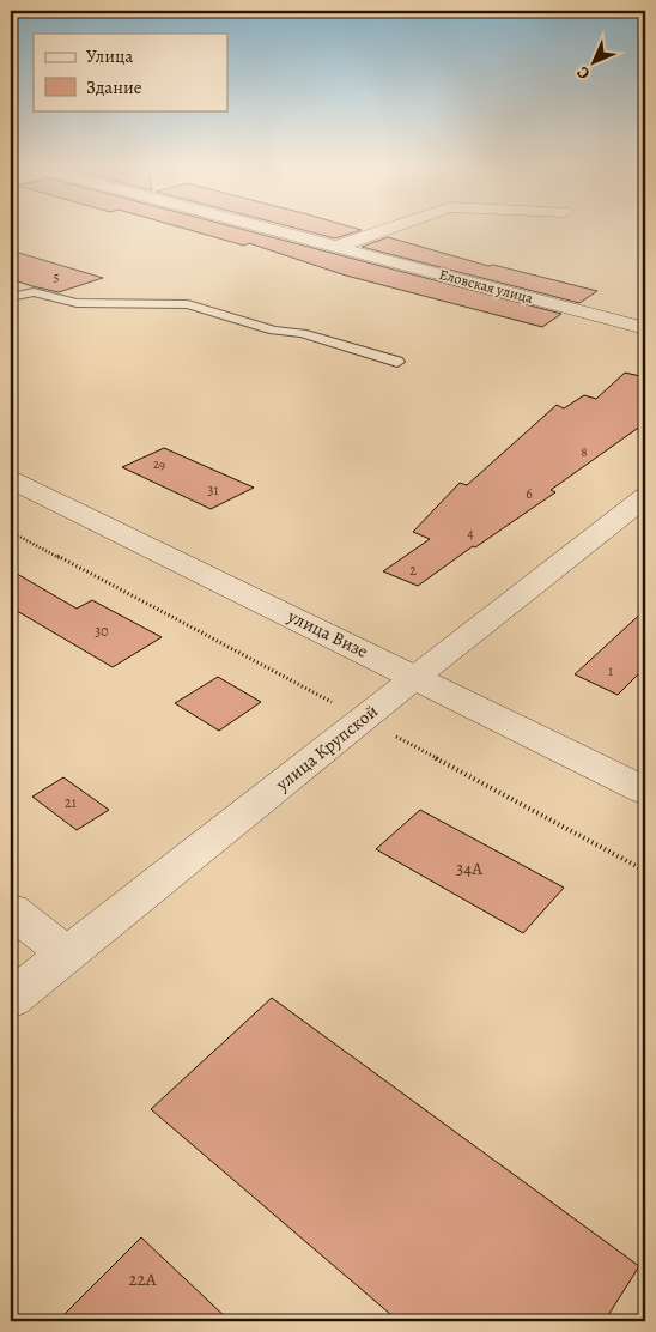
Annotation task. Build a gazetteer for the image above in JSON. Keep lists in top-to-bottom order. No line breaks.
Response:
{"streets":{"street":["Еловская улица","улица Визе","улица Крупской"]},"crossings":[["улица Визе","улица Крупской"]],"house_numbers":["5","8","29","31","6","4","2","30","1","21","34А","22А"],"legend":["Улица","Здание"],"north":"bottom left"}
